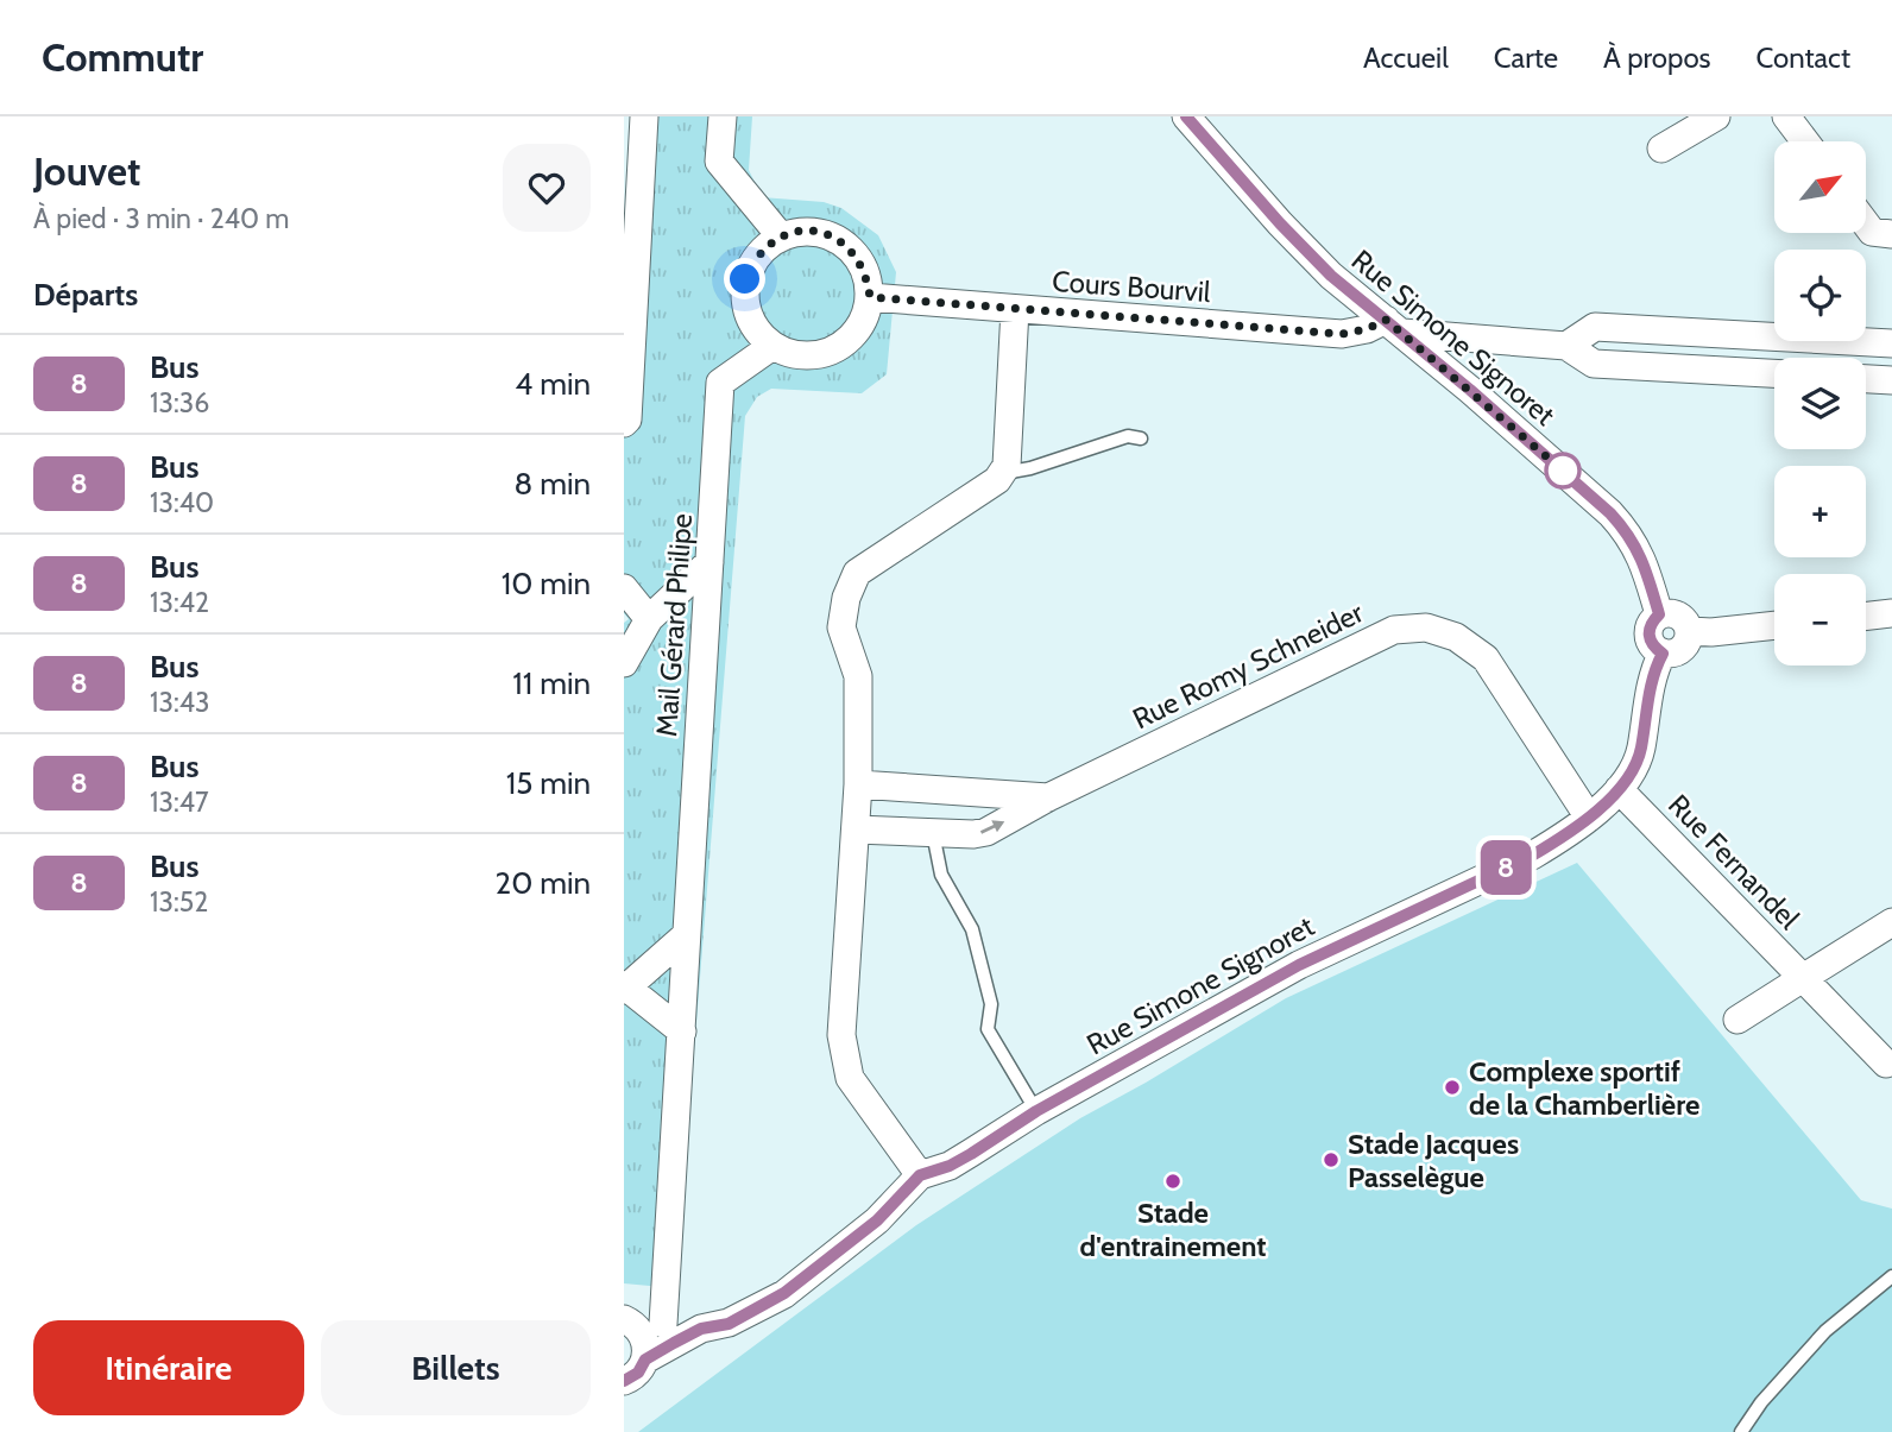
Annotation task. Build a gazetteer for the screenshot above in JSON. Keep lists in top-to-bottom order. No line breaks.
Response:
{"streets":{"street":["Cours Bourvil","Rue Simone Signoret","Mail Gérard Philipe","Rue Romy Schneider","Rue Fernandel"]},"crossings":[["Cours Bourvil","Rue Simone Signoret"],["Cours Bourvil","Mail Gérard Philipe"],["Rue Simone Signoret","Mail Gérard Philipe"],["Rue Simone Signoret","Rue Romy Schneider"],["Rue Simone Signoret","Rue Fernandel"]],"places":["Complexe sportif de la Chamberlière","Stade Jacques Passelègue","Stade d'entrainement"],"lines":["bus line 8"],"north":"top right","page":{"header":"Commutr","nav":["Accueil","Carte","À propos","Contact"],"heading":[["Jouvet","À pied · 3 min · 240 m"],"Départs"],"on_map":"8","map_buttons":["+","−"],"list":[{"mark":"8","name":"Bus","note":"13:36","value":"4 min"},{"mark":"8","name":"Bus","note":"13:40","value":"8 min"},{"mark":"8","name":"Bus","note":"13:42","value":"10 min"},{"mark":"8","name":"Bus","note":"13:43","value":"11 min"},{"mark":"8","name":"Bus","note":"13:47","value":"15 min"},{"mark":"8","name":"Bus","note":"13:52","value":"20 min"}],"buttons":["Itinéraire","Billets"]}}
